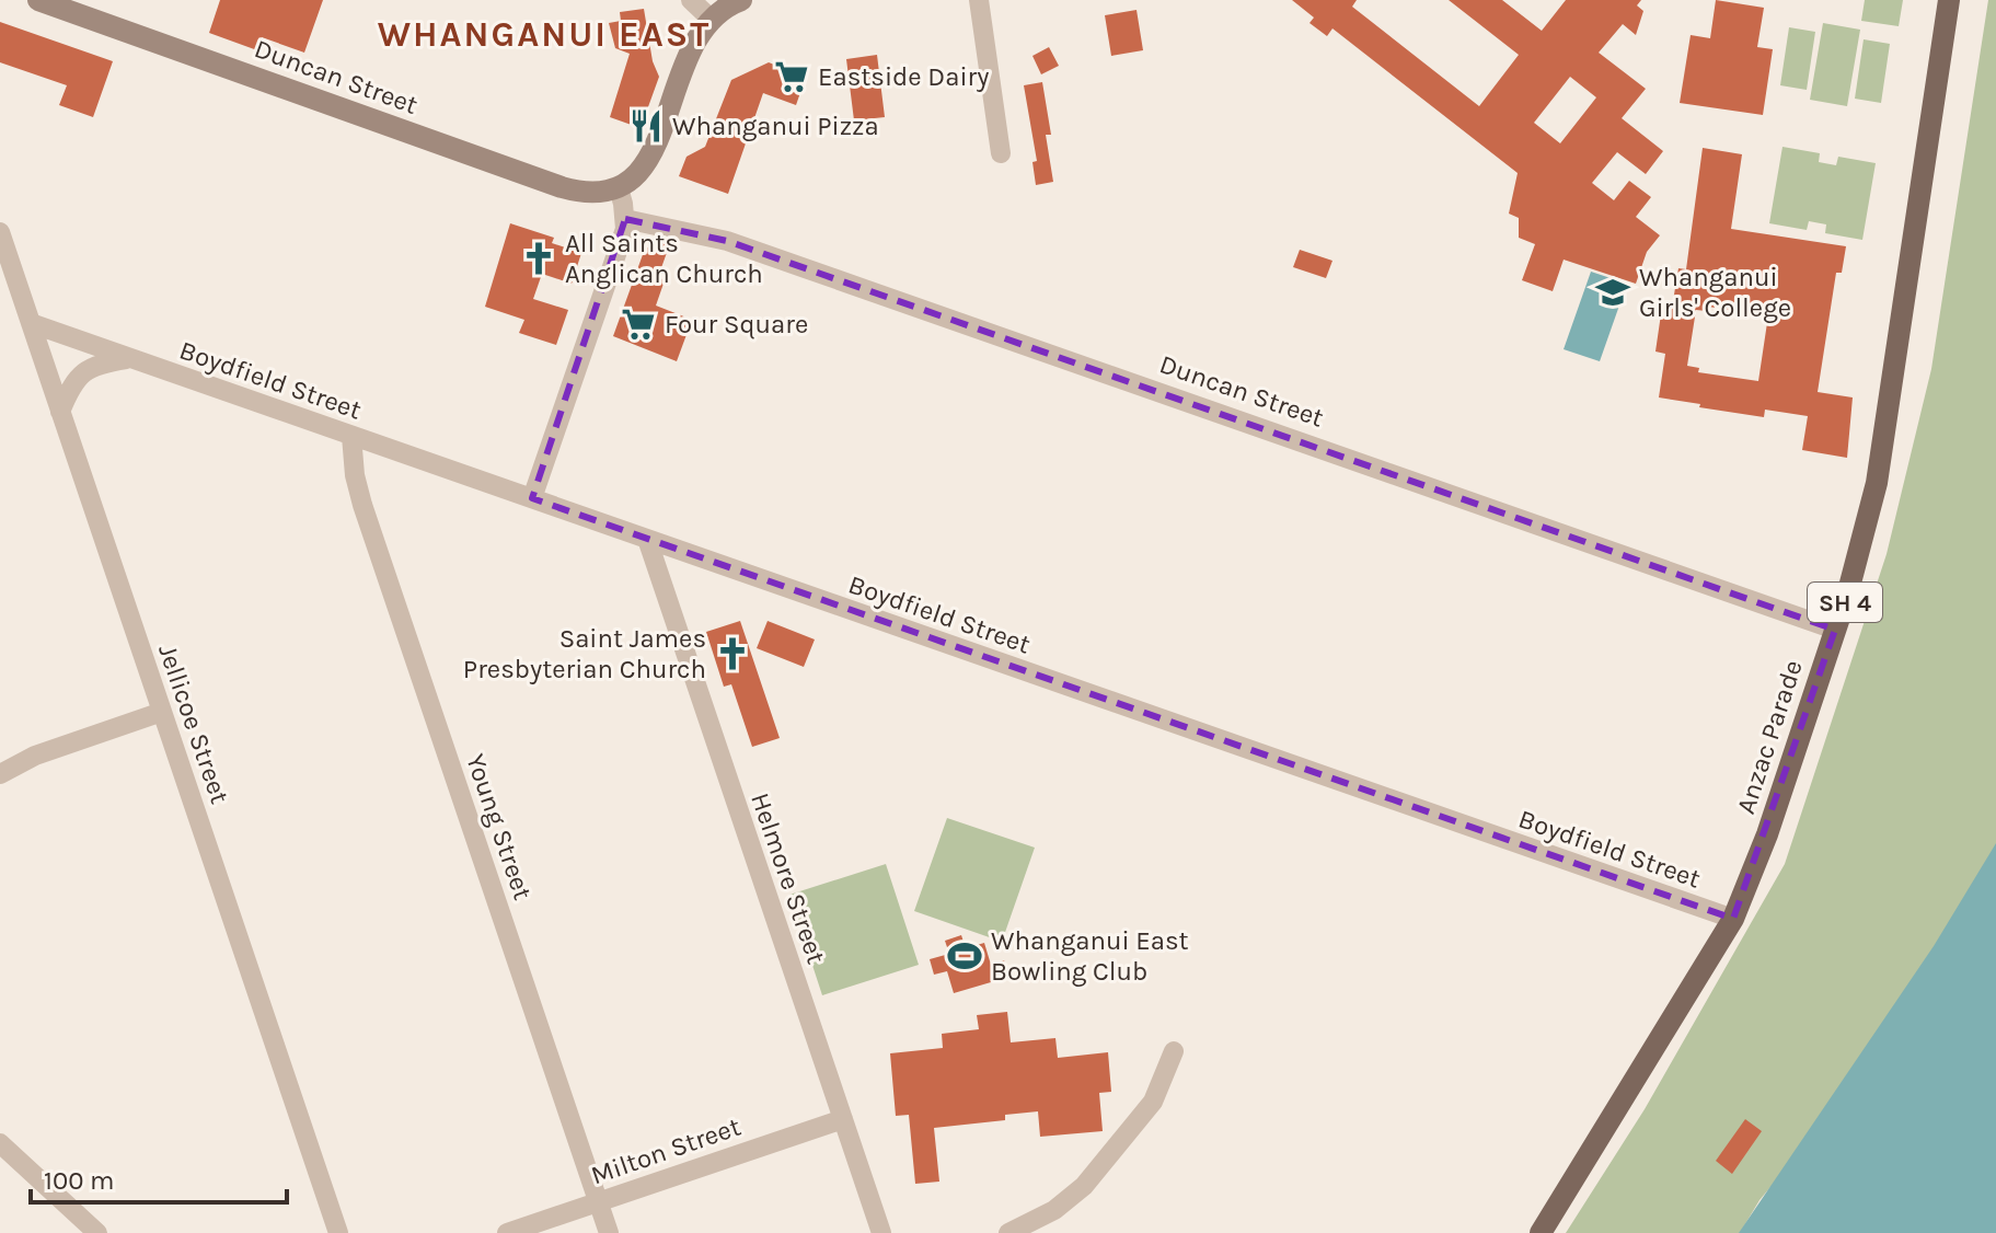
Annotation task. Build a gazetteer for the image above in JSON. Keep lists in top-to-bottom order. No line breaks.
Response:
{"streets":{"main road":["Duncan Street","SH 4","Anzac Parade"],"street":["Boydfield Street","Jellicoe Street","Young Street","Helmore Street","Milton Street"]},"crossings":[["Duncan Street","Anzac Parade"],["Boydfield Street","Jellicoe Street"],["Boydfield Street","Anzac Parade"],["Boydfield Street","Young Street"],["Boydfield Street","Helmore Street"],["Young Street","Milton Street"],["Helmore Street","Milton Street"]],"districts":["WHANGANUI EAST"],"places":{"supermarket":["Eastside Dairy","Four Square"],"restaurant":["Whanganui Pizza"],"church":["All Saints Anglican Church","Saint James Presbyterian Church"],"school or university":["Whanganui Girls' College"],"sports":["Whanganui East Bowling Club"]},"scale_bar":"100 m"}
